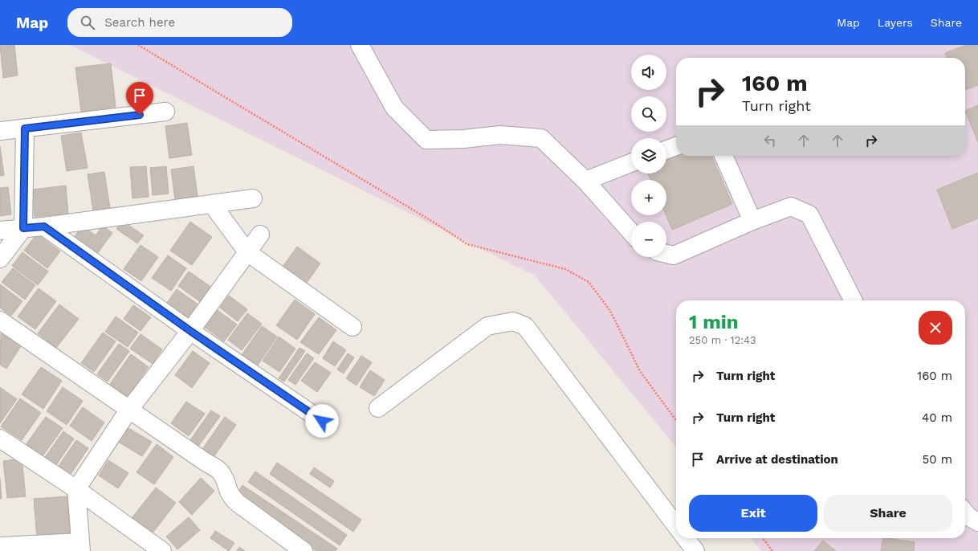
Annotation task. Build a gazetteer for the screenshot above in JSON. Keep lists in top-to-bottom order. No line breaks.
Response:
{"page":{"header":"Map","search":"Search here","nav":["Map","Layers","Share"],"map_buttons":["+","−"],"turn":["160 m","Turn right"],"heading":["1 min","250 m · 12:43"],"list":[{"name":"Turn right","value":"160 m"},{"name":"Turn right","value":"40 m"},{"name":"Arrive at destination","value":"50 m"}],"buttons":["Exit","Share"]}}
